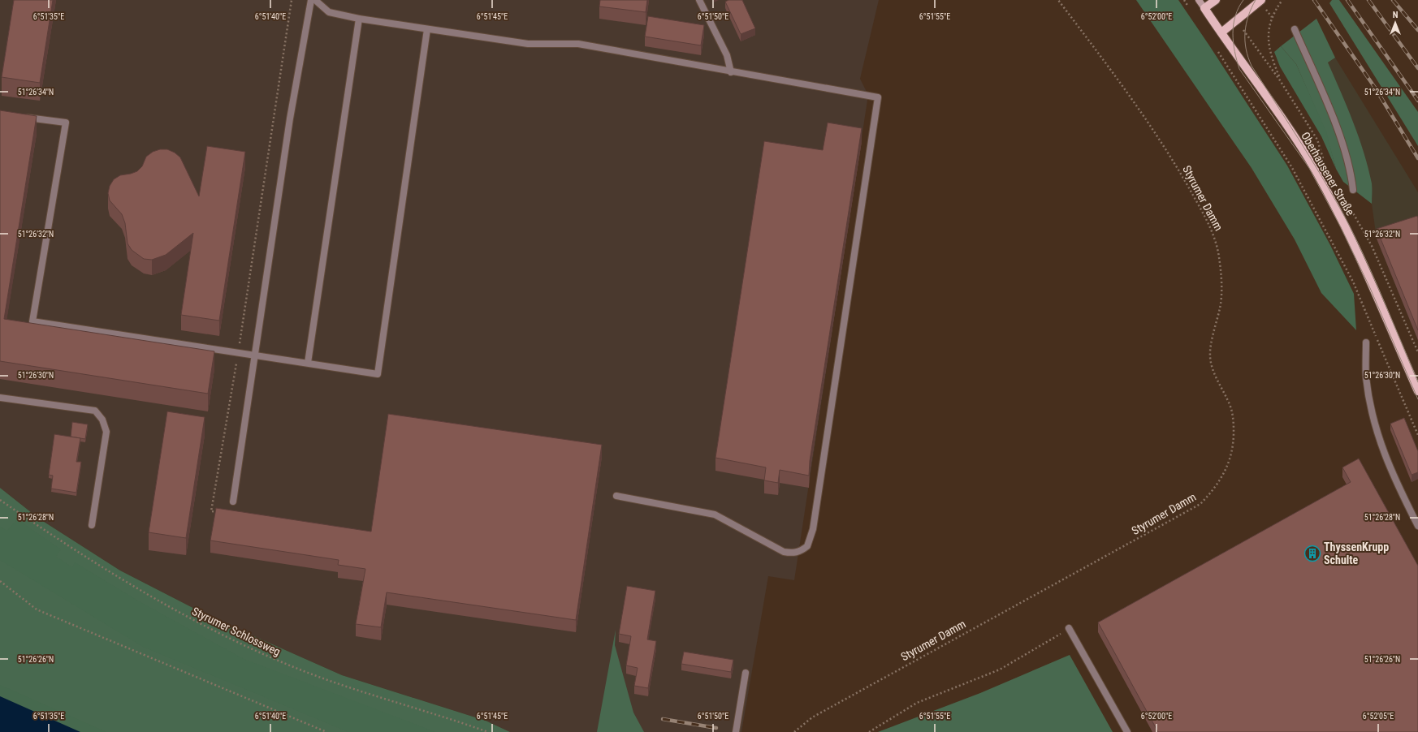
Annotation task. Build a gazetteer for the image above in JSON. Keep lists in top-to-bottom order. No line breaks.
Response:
{"streets":{"main road":["Oberhausener Straße"],"path":["Styrumer Damm","Styrumer Schlossweg"]},"places":{"building":["ThyssenKrupp Schulte"]},"north":"top","coordinates":["6°51'35\"E","6°51'40\"E","6°51'45\"E","6°51'50\"E","6°51'55\"E","6°52'00\"E","51°26'34\"N","51°26'32\"N","51°26'30\"N","51°26'28\"N","51°26'26\"N","6°52'05\"E"]}
